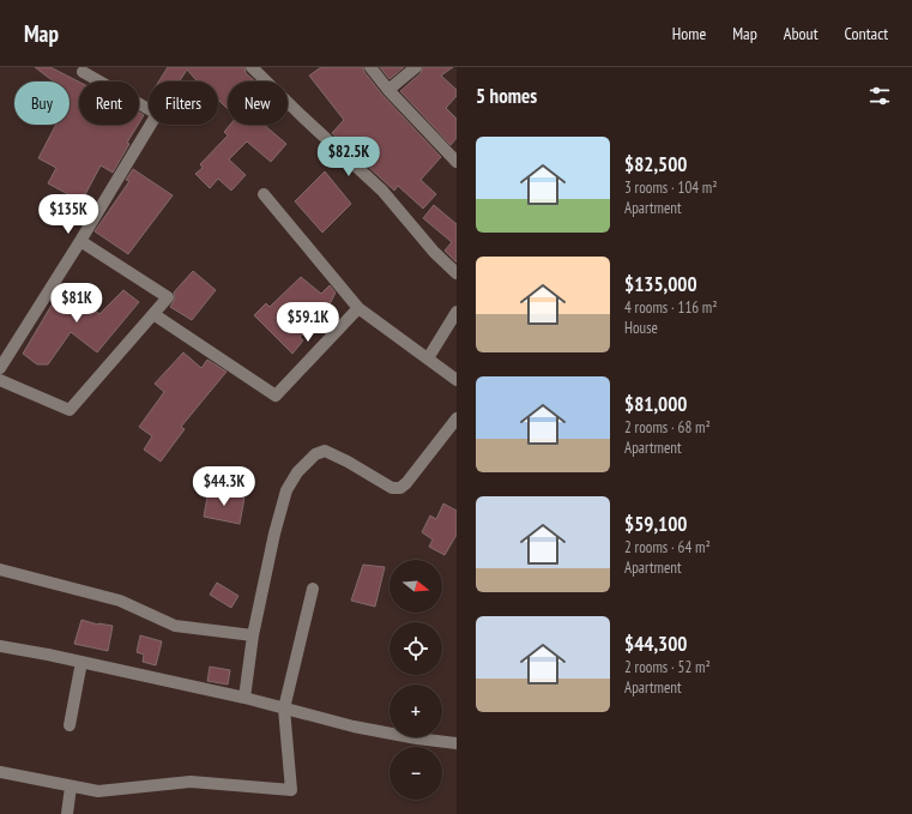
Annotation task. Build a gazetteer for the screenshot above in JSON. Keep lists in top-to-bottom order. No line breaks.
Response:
{"north":"right","page":{"header":"Map","nav":["Home","Map","About","Contact"],"heading":"5 homes","chip":["Buy","Rent","Filters","New"],"list":[{"name":"$82,500","note":"3 rooms · 104 m² · Apartment"},{"name":"$135,000","note":"4 rooms · 116 m² · House"},{"name":"$81,000","note":"2 rooms · 68 m² · Apartment"},{"name":"$59,100","note":"2 rooms · 64 m² · Apartment"},{"name":"$44,300","note":"2 rooms · 52 m² · Apartment"}],"price":["$82.5K","$135K","$81K","$59.1K","$44.3K"],"map_buttons":["+","−"]}}
